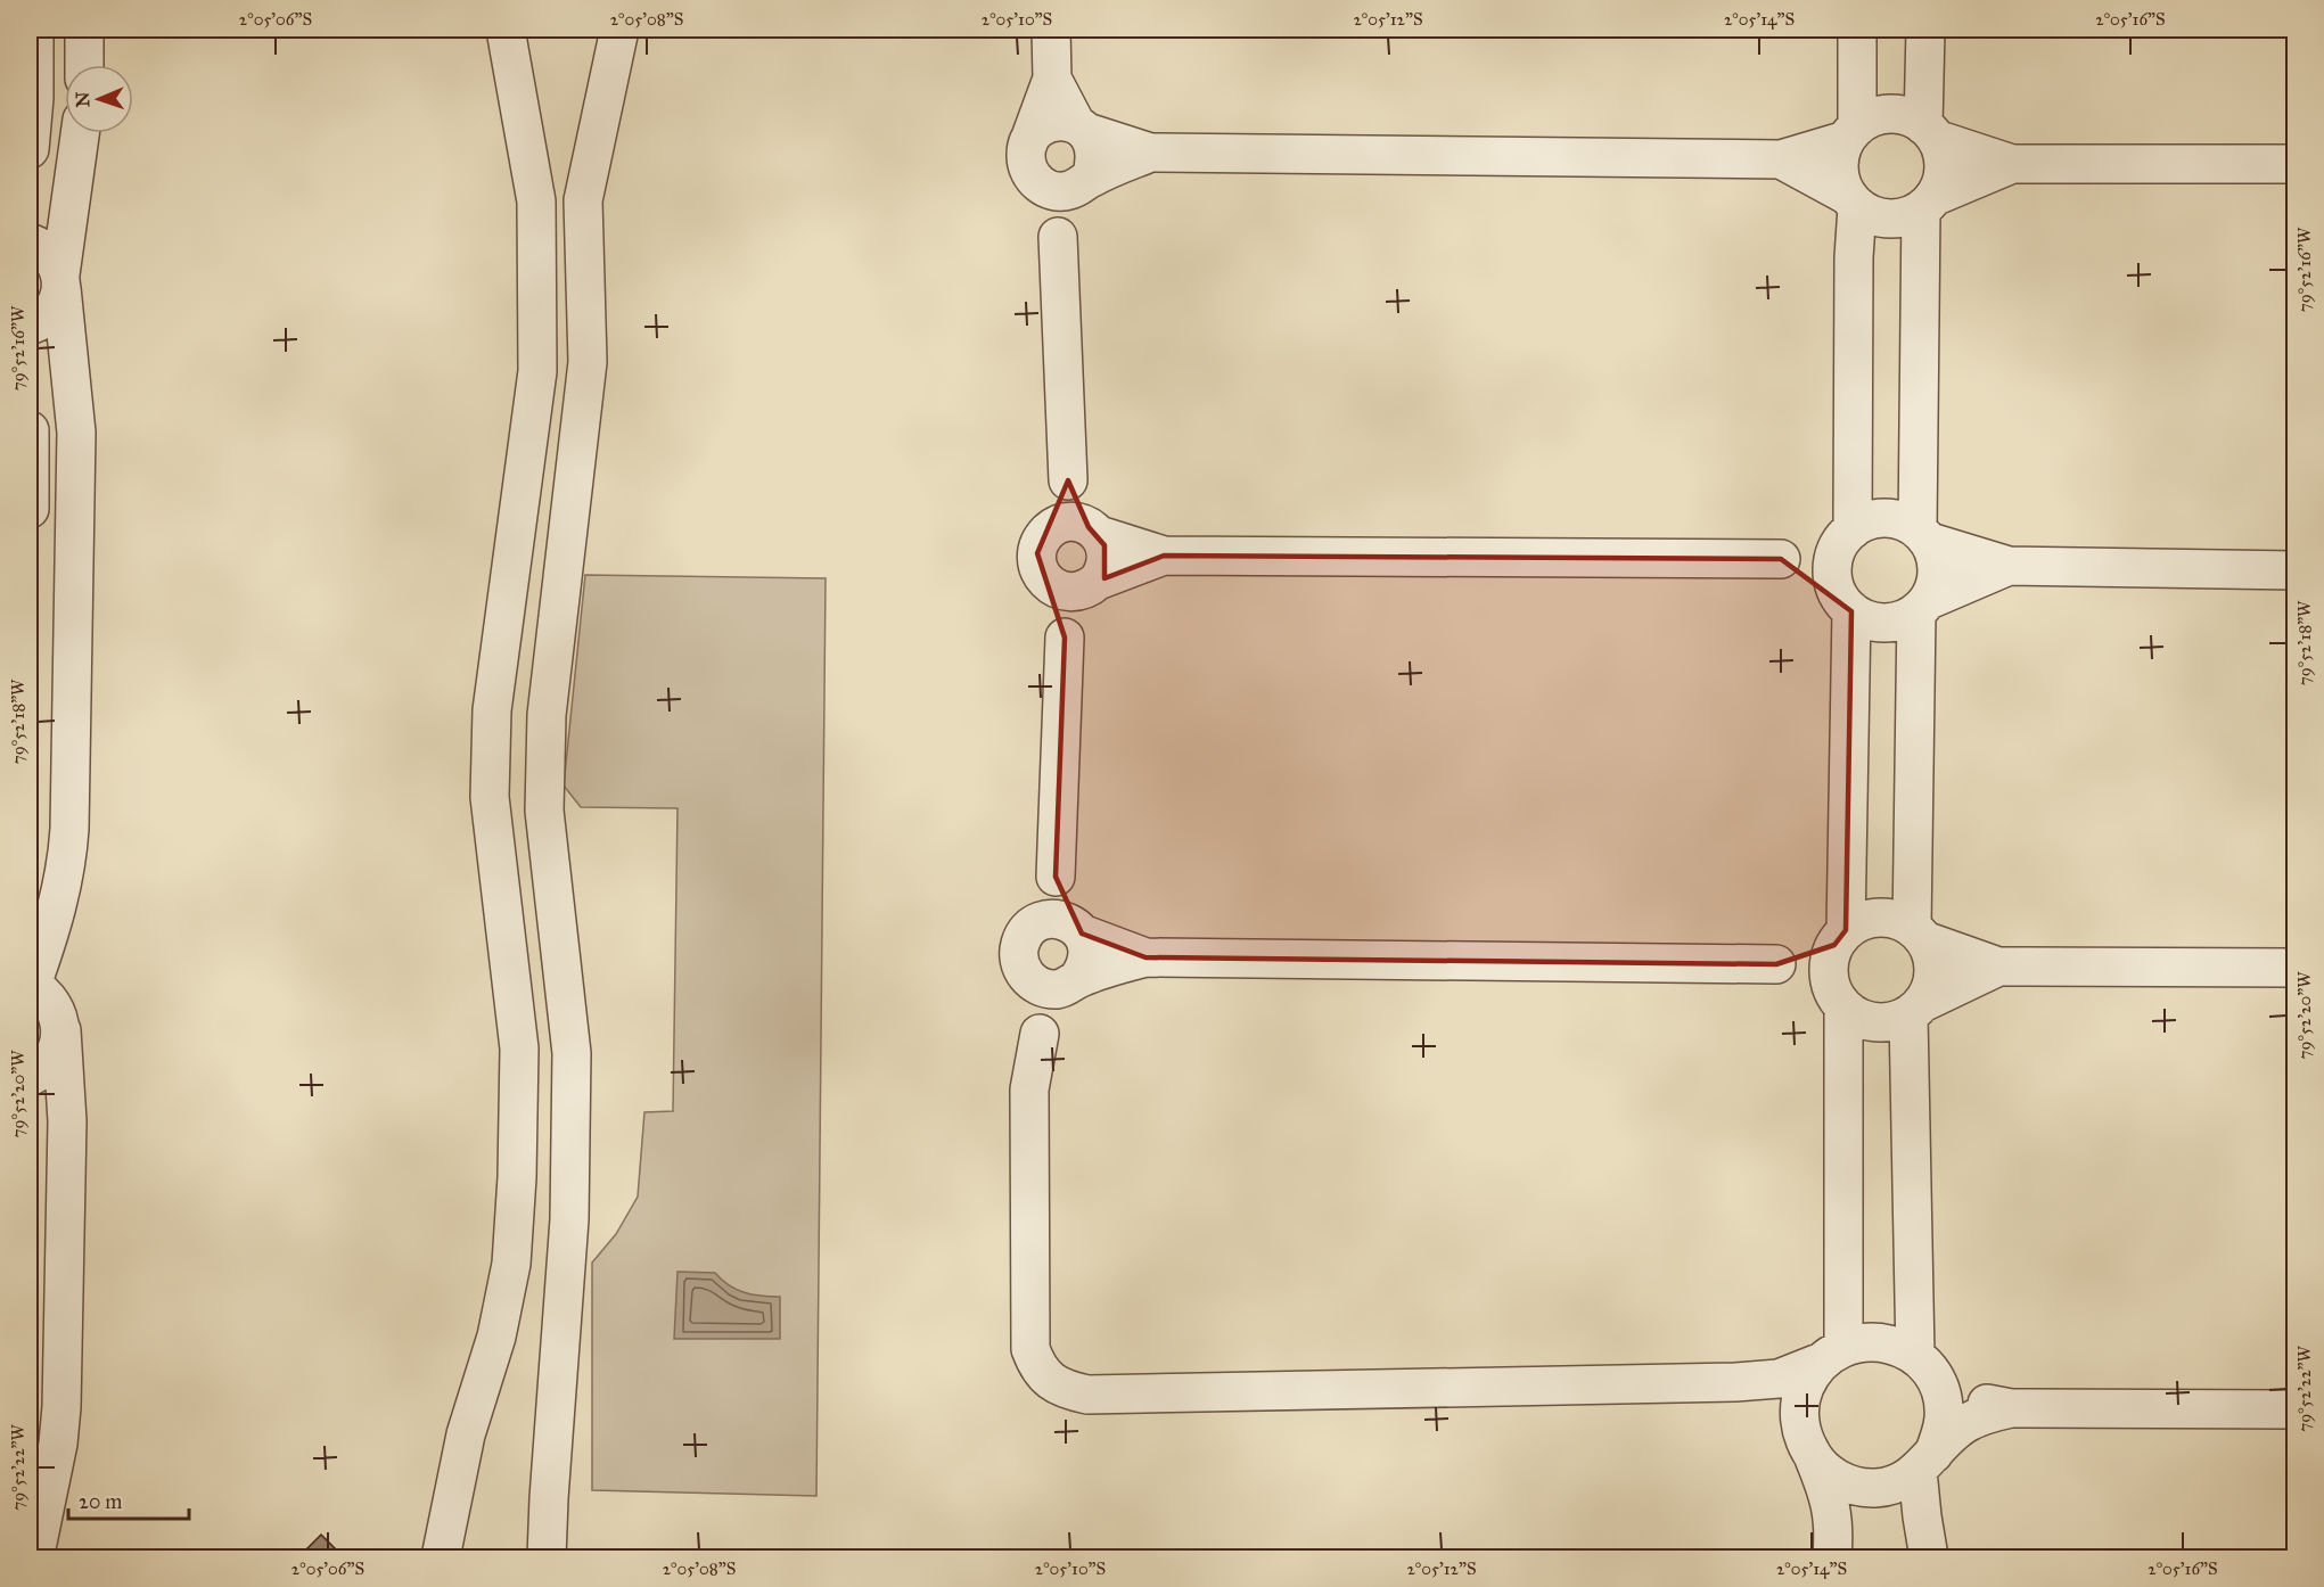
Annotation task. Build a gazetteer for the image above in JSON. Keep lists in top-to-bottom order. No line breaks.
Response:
{"scale_bar":"20 m","north":"left","coordinates":["2°05'06\"S","2°05'08\"S","2°05'10\"S","2°05'12\"S","2°05'14\"S","2°05'16\"S","79°52'16\"W","79°52'18\"W","79°52'20\"W","79°52'22\"W"]}
